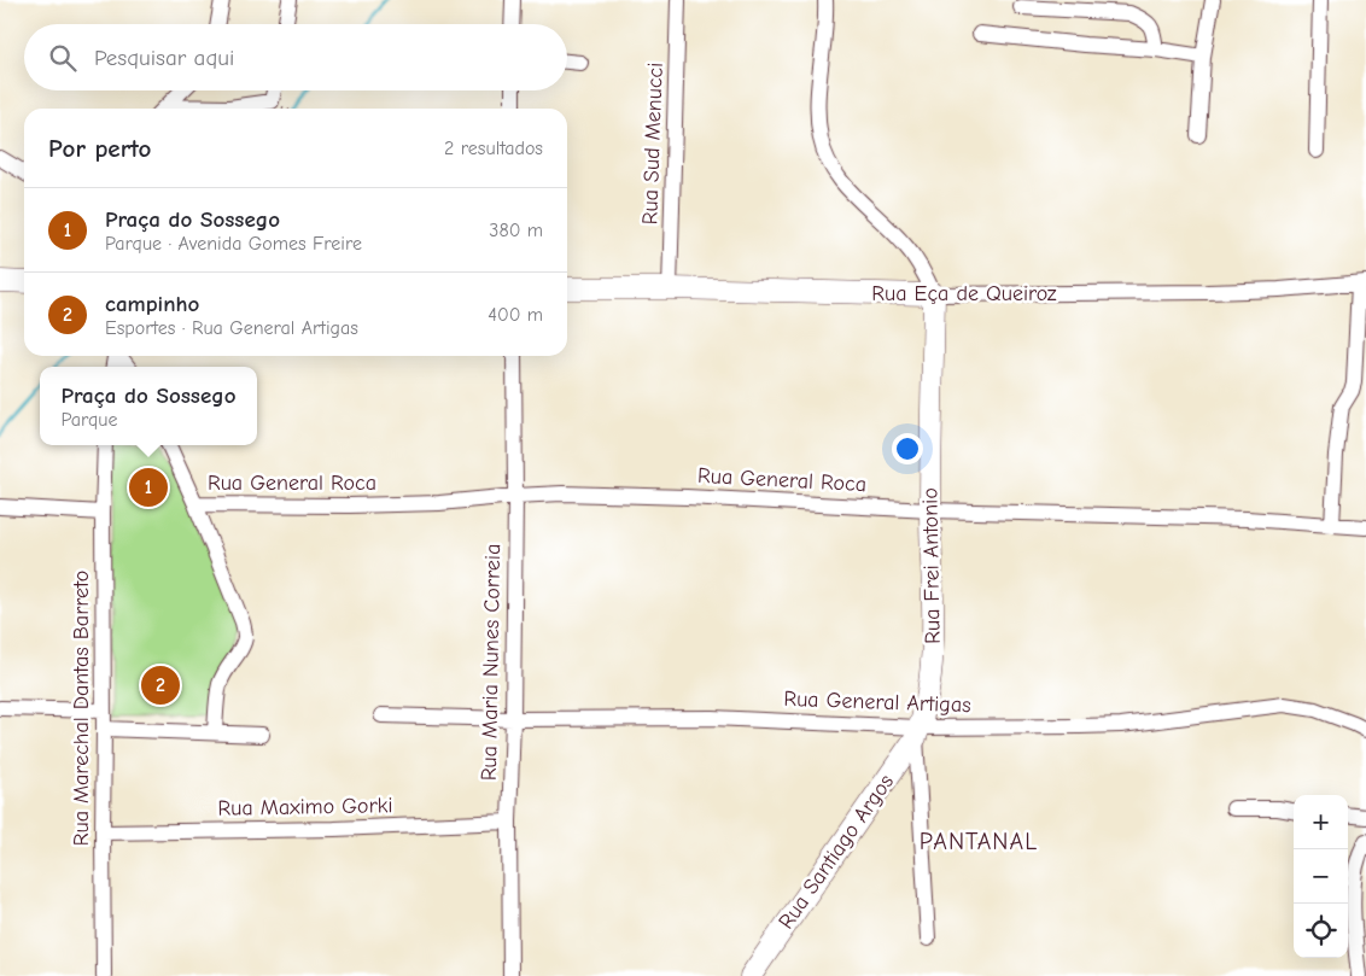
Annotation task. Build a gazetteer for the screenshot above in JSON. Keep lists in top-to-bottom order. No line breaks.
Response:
{"streets":{"street":["Rua Sud Menucci","Rua Eça de Queiroz","Rua General Roca","Rua Frei Antonio","Rua Maria Nunes Correia","Rua General Artigas","Rua Marechal Dantas Barreto","Rua Maximo Gorki","Rua Santiago Argos"]},"crossings":[["Rua Sud Menucci","Rua Eça de Queiroz"],["Rua Eça de Queiroz","Rua Frei Antonio"],["Rua General Roca","Rua Frei Antonio"],["Rua General Roca","Rua Maria Nunes Correia"],["Rua Frei Antonio","Rua General Artigas"],["Rua Frei Antonio","Rua Santiago Argos"],["Rua Maria Nunes Correia","Rua General Artigas"],["Rua Maria Nunes Correia","Rua Maximo Gorki"],["Rua General Artigas","Rua Santiago Argos"],["Rua Marechal Dantas Barreto","Rua Maximo Gorki"]],"districts":["PANTANAL"],"page":{"search":"Pesquisar aqui","heading":["Por perto","2 resultados"],"list":[{"mark":"1","name":"Praça do Sossego","note":"Parque · Avenida Gomes Freire","value":"380 m"},{"mark":"2","name":"campinho","note":"Esportes · Rua General Artigas","value":"400 m"}],"popup":["Praça do Sossego","Parque"],"pins":["1","2"],"map_buttons":["+","−"]}}
